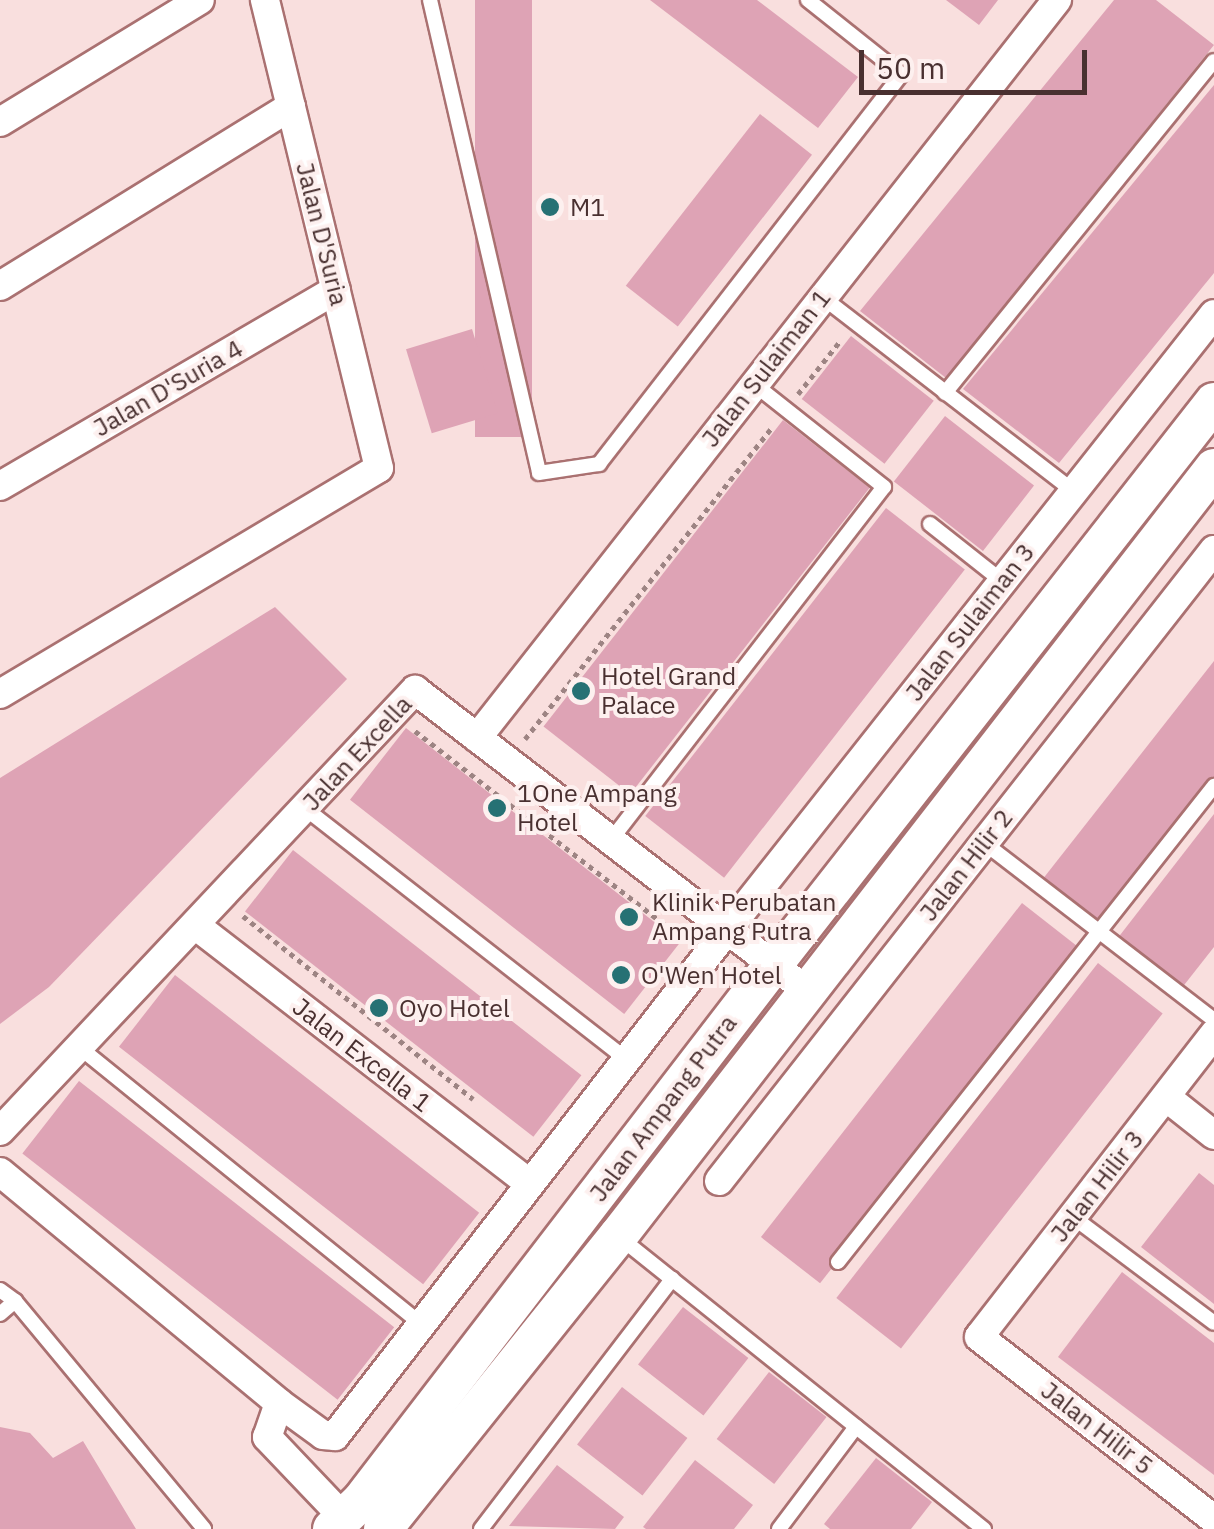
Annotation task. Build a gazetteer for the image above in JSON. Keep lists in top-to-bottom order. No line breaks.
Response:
{"streets":{"street":["Jalan D'Suria","Jalan Sulaiman 1","Jalan D'Suria 4","Jalan Sulaiman 3","Jalan Excella","Jalan Hilir 2","Jalan Excella 1","Jalan Ampang Putra","Jalan Hilir 3","Jalan Hilir 5"]},"crossings":[["Jalan D'Suria","Jalan D'Suria 4"],["Jalan Sulaiman 1","Jalan Excella"],["Jalan Sulaiman 3","Jalan Excella"],["Jalan Sulaiman 3","Jalan Excella 1"],["Jalan Excella","Jalan Excella 1"],["Jalan Excella","Jalan Ampang Putra"],["Jalan Hilir 3","Jalan Hilir 5"]],"places":["M1","Hotel Grand Palace","1One Ampang Hotel","Klinik Perubatan Ampang Putra","O'Wen Hotel","Oyo Hotel"],"scale_bar":"50 m"}
